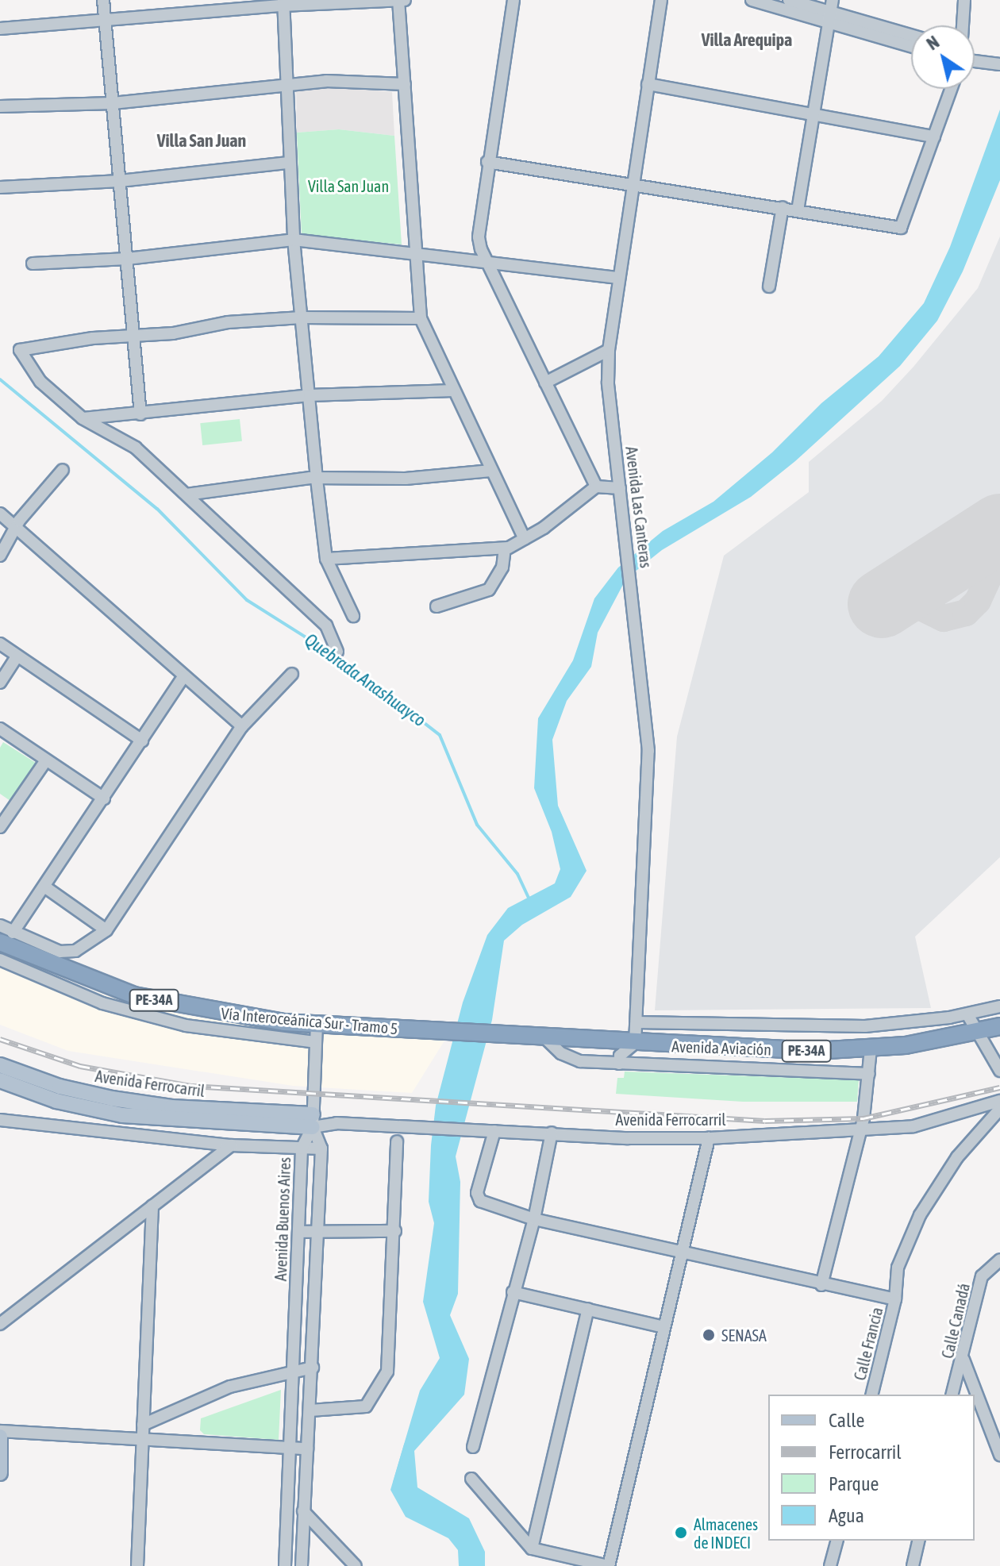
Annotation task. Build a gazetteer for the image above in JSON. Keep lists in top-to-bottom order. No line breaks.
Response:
{"streets":{"highway":["PE-34A","Vía Interoceánica Sur - Tramo 5","Avenida Aviación"],"main road":["Avenida Ferrocarril"],"street":["Avenida Las Canteras","Avenida Buenos Aires","Calle Canadá","Calle Francia"]},"crossings":[["Avenida Las Canteras","Avenida Aviación"],["Vía Interoceánica Sur - Tramo 5","Avenida Aviación"],["Avenida Ferrocarril","Avenida Buenos Aires"]],"districts":["Villa Arequipa","Villa San Juan"],"water":["Quebrada Anashuayco"],"parks":["Villa San Juan"],"places":["SENASA","Almacenes de INDECI"],"legend":["Calle","Ferrocarril","Parque","Agua"],"north":"top left"}
